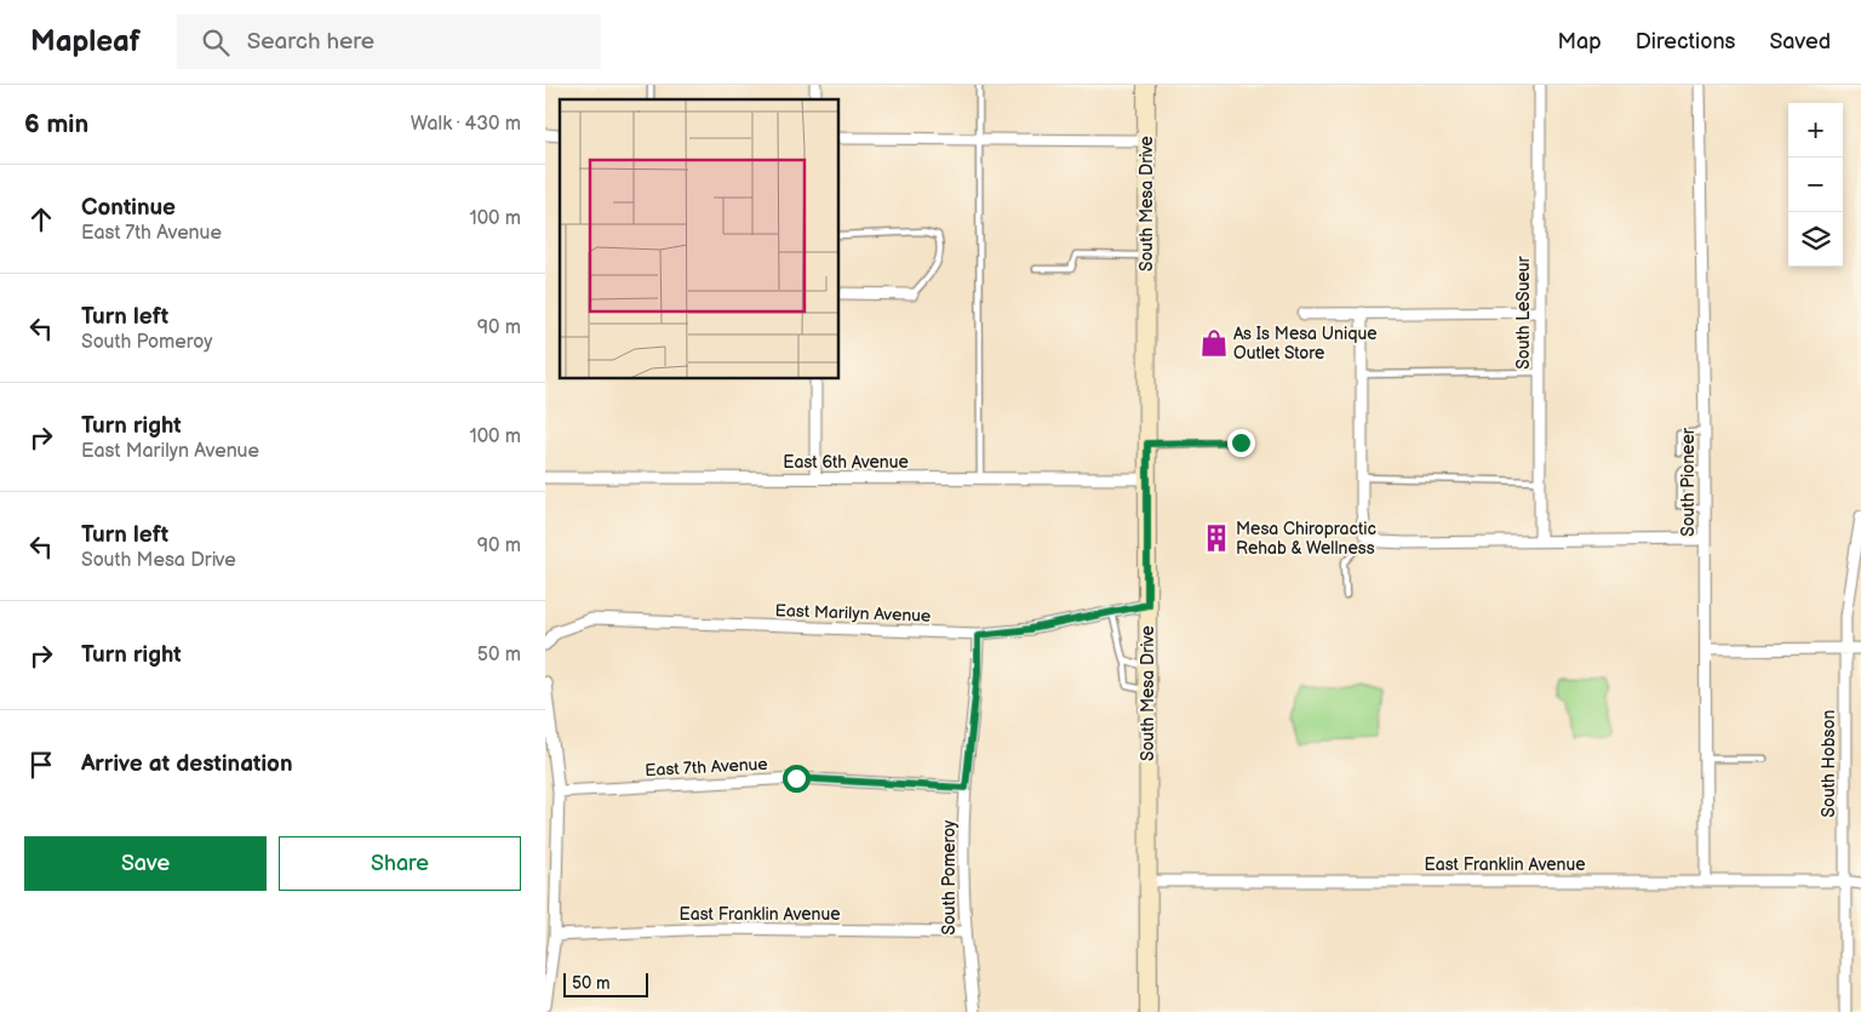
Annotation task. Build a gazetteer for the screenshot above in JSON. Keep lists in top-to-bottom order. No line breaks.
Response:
{"streets":{"main road":["South Mesa Drive"],"street":["South LeSueur","East 6th Avenue","South Pioneer","East Marilyn Avenue","South Hobson","East 7th Avenue","East Franklin Avenue","South Pomeroy"]},"crossings":[["South Mesa Drive","East 6th Avenue"],["South Mesa Drive","East Marilyn Avenue"],["South Mesa Drive","East Franklin Avenue"],["South Pioneer","East Franklin Avenue"],["East Marilyn Avenue","South Pomeroy"],["South Hobson","East Franklin Avenue"],["East 7th Avenue","South Pomeroy"],["East Franklin Avenue","South Pomeroy"]],"places":{"shop":["As Is Mesa Unique Outlet Store"],"building":["Mesa Chiropractic Rehab & Wellness"]},"scale_bar":"50 m","page":{"header":"Mapleaf","search":"Search here","nav":["Map","Directions","Saved"],"heading":["6 min","Walk · 430 m"],"map_buttons":["+","−"],"list":[["Continue","East 7th Avenue","100 m"],["Turn left","South Pomeroy","90 m"],["Turn right","East Marilyn Avenue","100 m"],["Turn left","South Mesa Drive","90 m"],["Turn right","50 m"],"Arrive at destination"],"buttons":["Save","Share"],"scale":"50 m"}}
